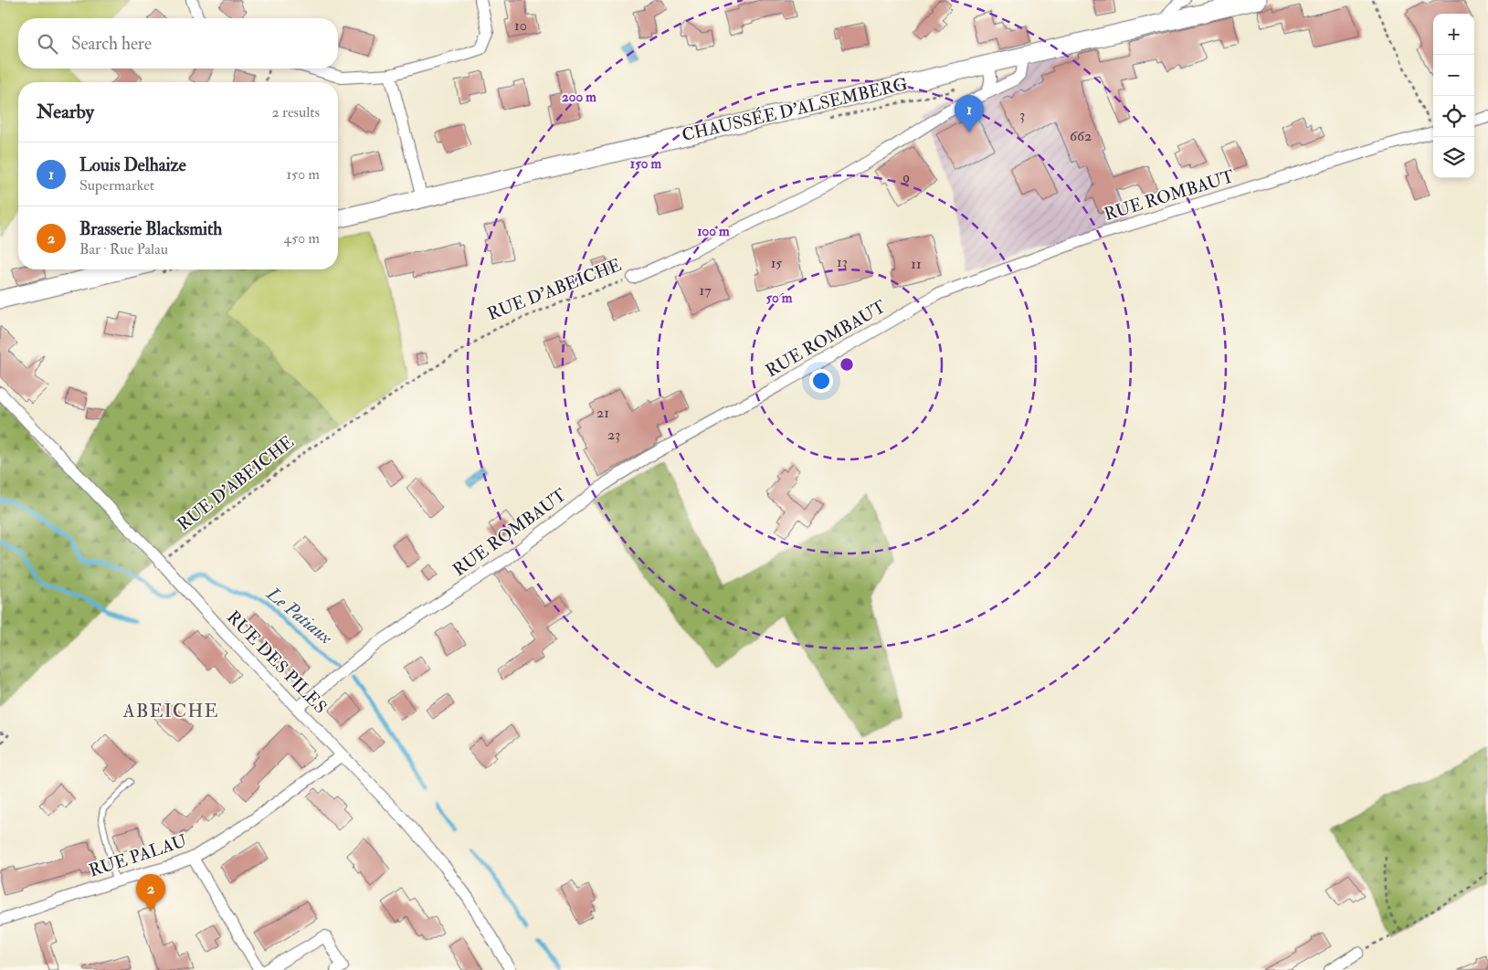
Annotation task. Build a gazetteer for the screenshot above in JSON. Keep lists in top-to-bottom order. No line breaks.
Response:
{"streets":{"main road":["CHAUSSÉE D'ALSEMBERG"],"street":["RUE ROMBAUT","RUE D'ABEICHE","RUE DES PILES","RUE PALAU"]},"crossings":[["CHAUSSÉE D'ALSEMBERG","RUE D'ABEICHE"],["RUE ROMBAUT","RUE DES PILES"],["RUE D'ABEICHE","RUE DES PILES"],["RUE DES PILES","RUE PALAU"]],"districts":["ABEICHE"],"water":["Le Patiaux"],"house_numbers":["10","3","662","9","13","15","11","17","21","23"],"page":{"map_buttons":["+","−"],"search":"Search here","heading":["Nearby","2 results"],"pins":["1","2"],"list":[{"mark":"1","name":"Louis Delhaize","note":"Supermarket","value":"150 m"},{"mark":"2","name":"Brasserie Blacksmith","note":"Bar · Rue Palau","value":"450 m"}]},"rings":["200 m","150 m","100 m","50 m"]}
